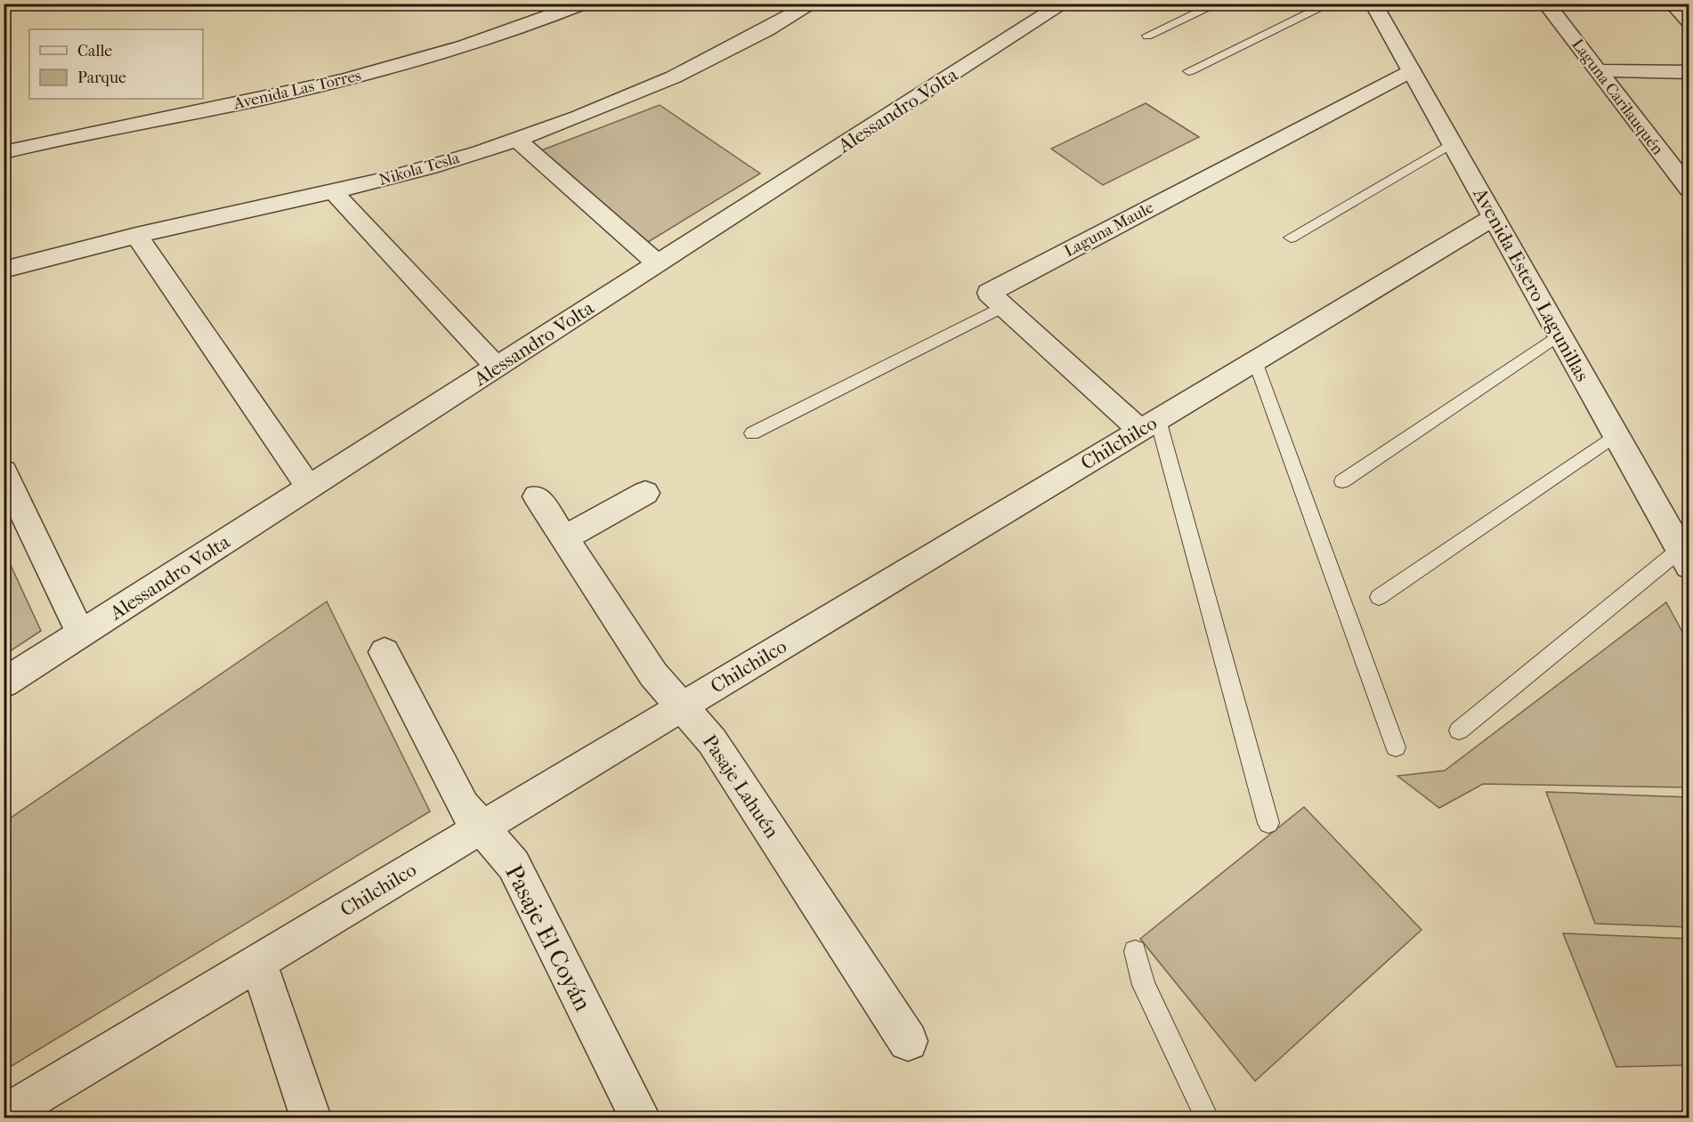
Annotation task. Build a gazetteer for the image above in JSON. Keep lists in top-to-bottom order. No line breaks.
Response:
{"streets":{"street":["Avenida Las Torres","Laguna Carilauquén","Alessandro Volta","Nikola Tesla","Laguna Maule","Avenida Estero Lagunillas","Chilchilco","Pasaje Lahuén","Pasaje El Coyán"]},"crossings":[["Laguna Maule","Avenida Estero Lagunillas"],["Laguna Maule","Chilchilco"],["Avenida Estero Lagunillas","Chilchilco"],["Chilchilco","Pasaje Lahuén"],["Chilchilco","Pasaje El Coyán"]],"legend":["Calle","Parque"]}
